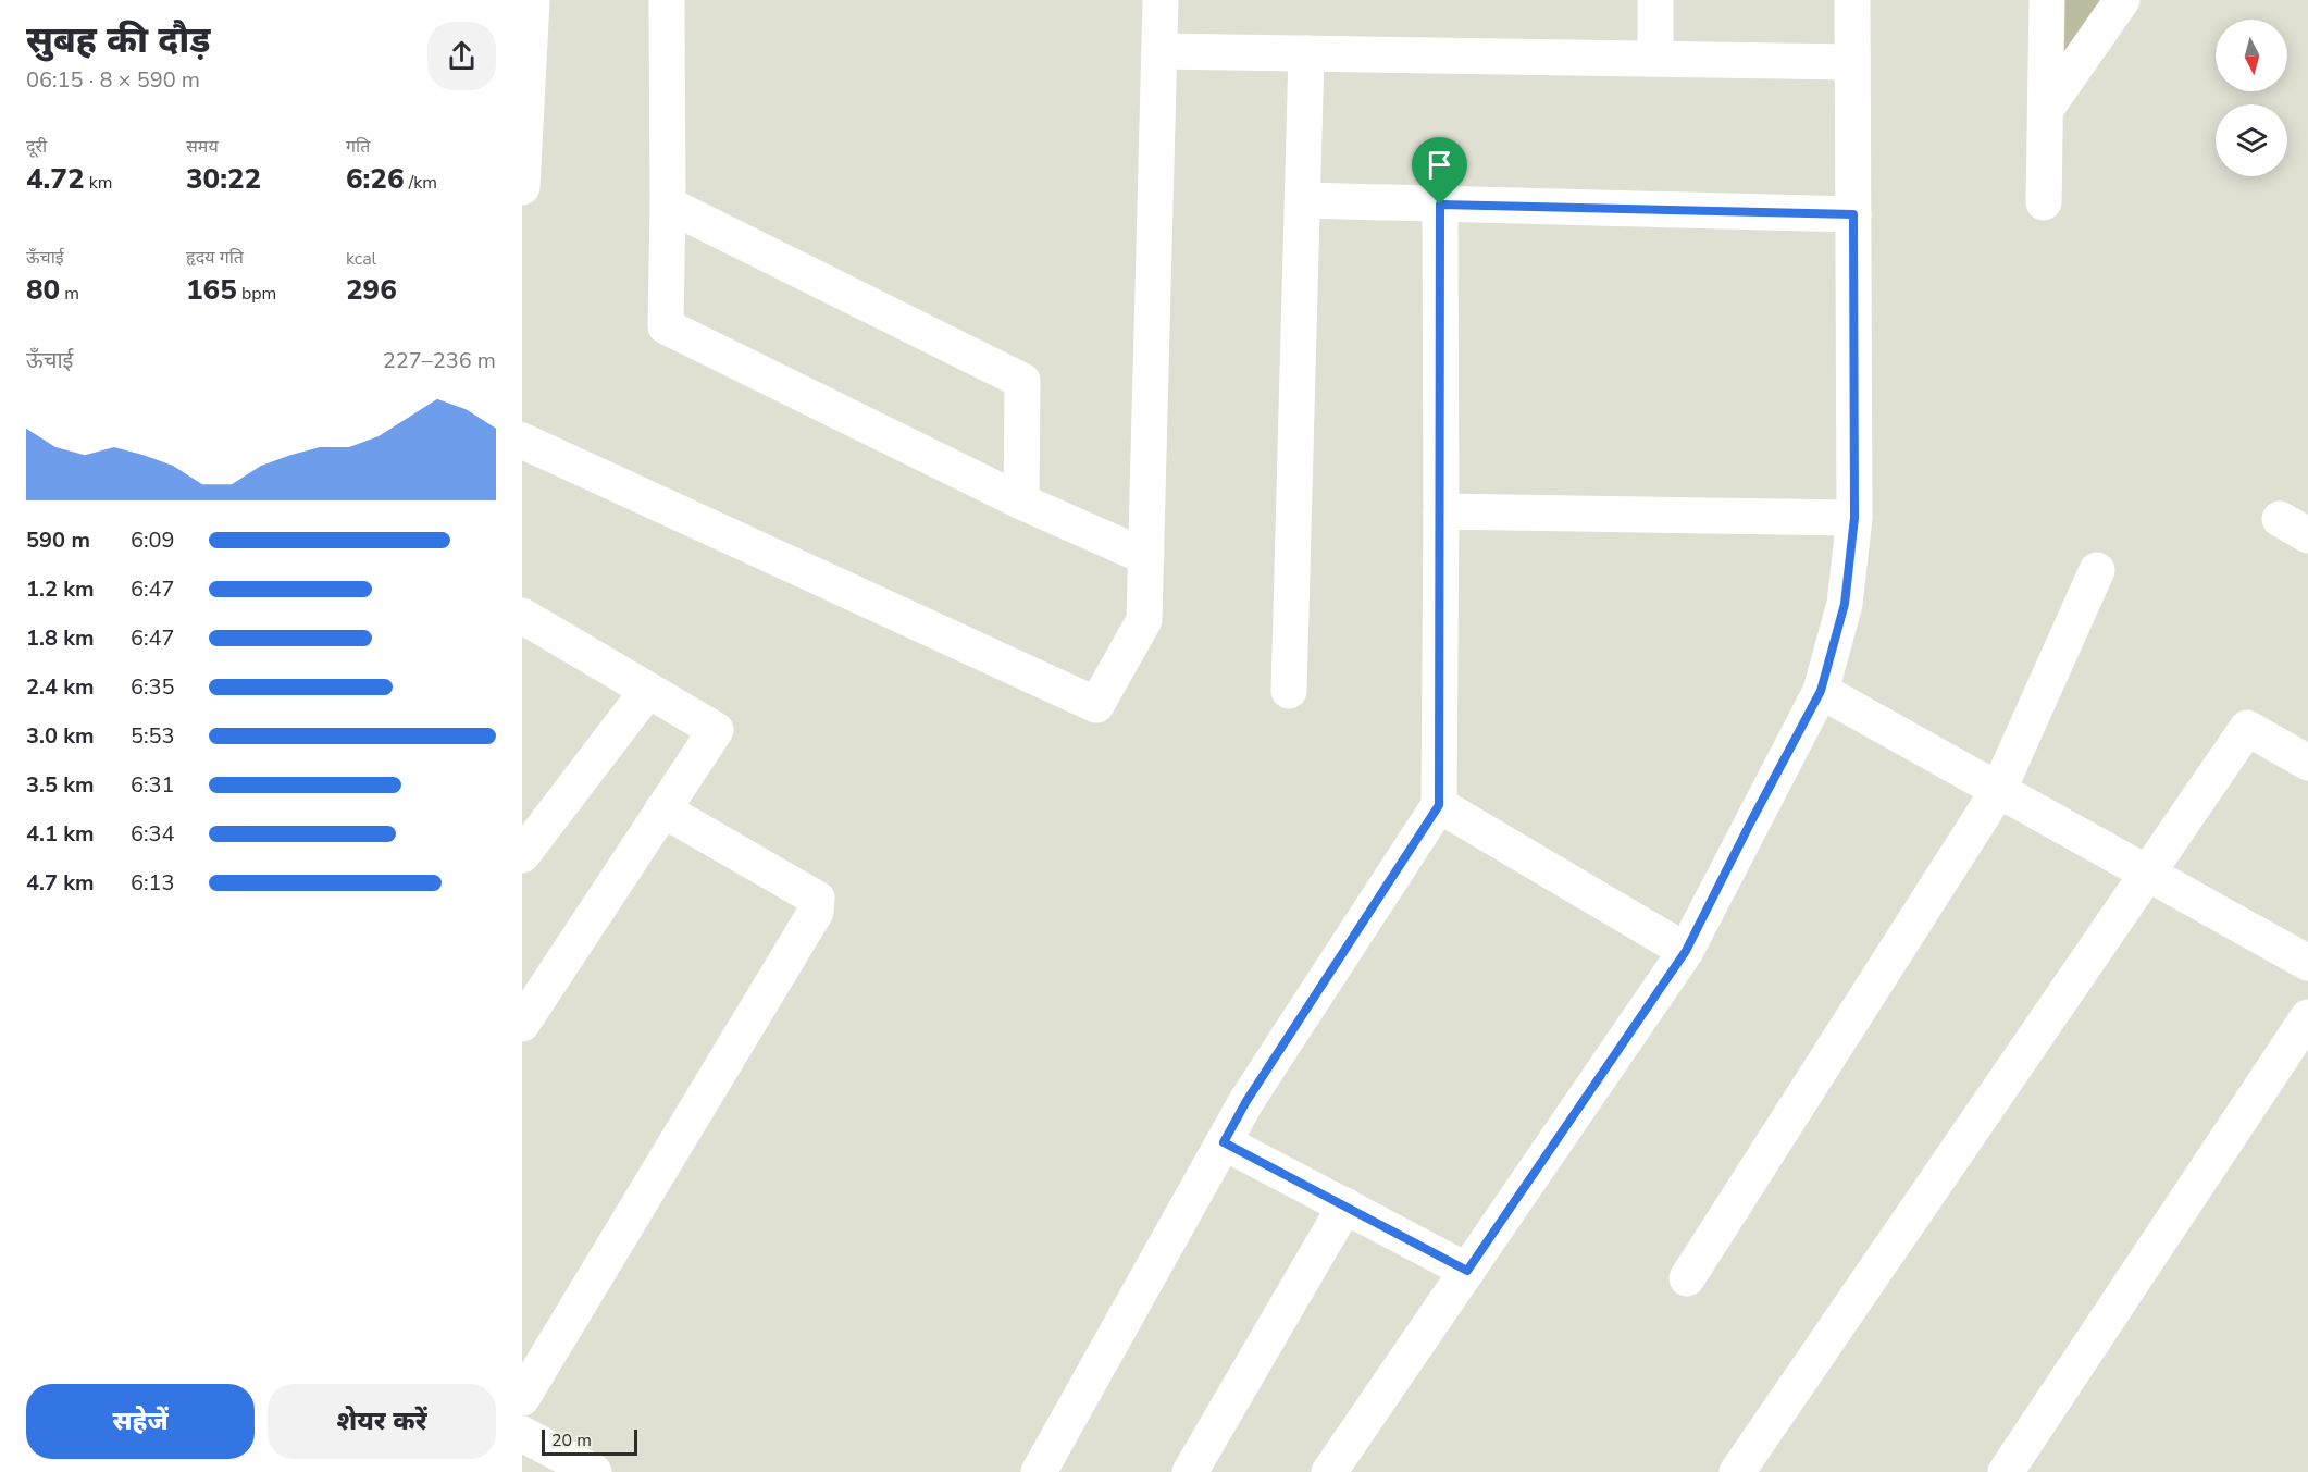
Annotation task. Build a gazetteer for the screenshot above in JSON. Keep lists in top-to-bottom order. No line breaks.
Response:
{"scale_bar":"20 m","north":"bottom","page":{"heading":["सुबह की दौड़","06:15 · 8 × 590 m"],"stats":[["दूरी","4.72 km"],["समय","30:22"],["गति","6:26 /km"],["ऊँचाई","80 m"],["हृदय गति","165 bpm"],["kcal","296"]],"chart":["ऊँचाई","227–236 m"],"list":[{"name":"590 m","note":"6:09"},{"name":"1.2 km","note":"6:47"},{"name":"1.8 km","note":"6:47"},{"name":"2.4 km","note":"6:35"},{"name":"3.0 km","note":"5:53"},{"name":"3.5 km","note":"6:31"},{"name":"4.1 km","note":"6:34"},{"name":"4.7 km","note":"6:13"}],"buttons":["सहेजें","शेयर करें"],"scale":"20 m"}}
